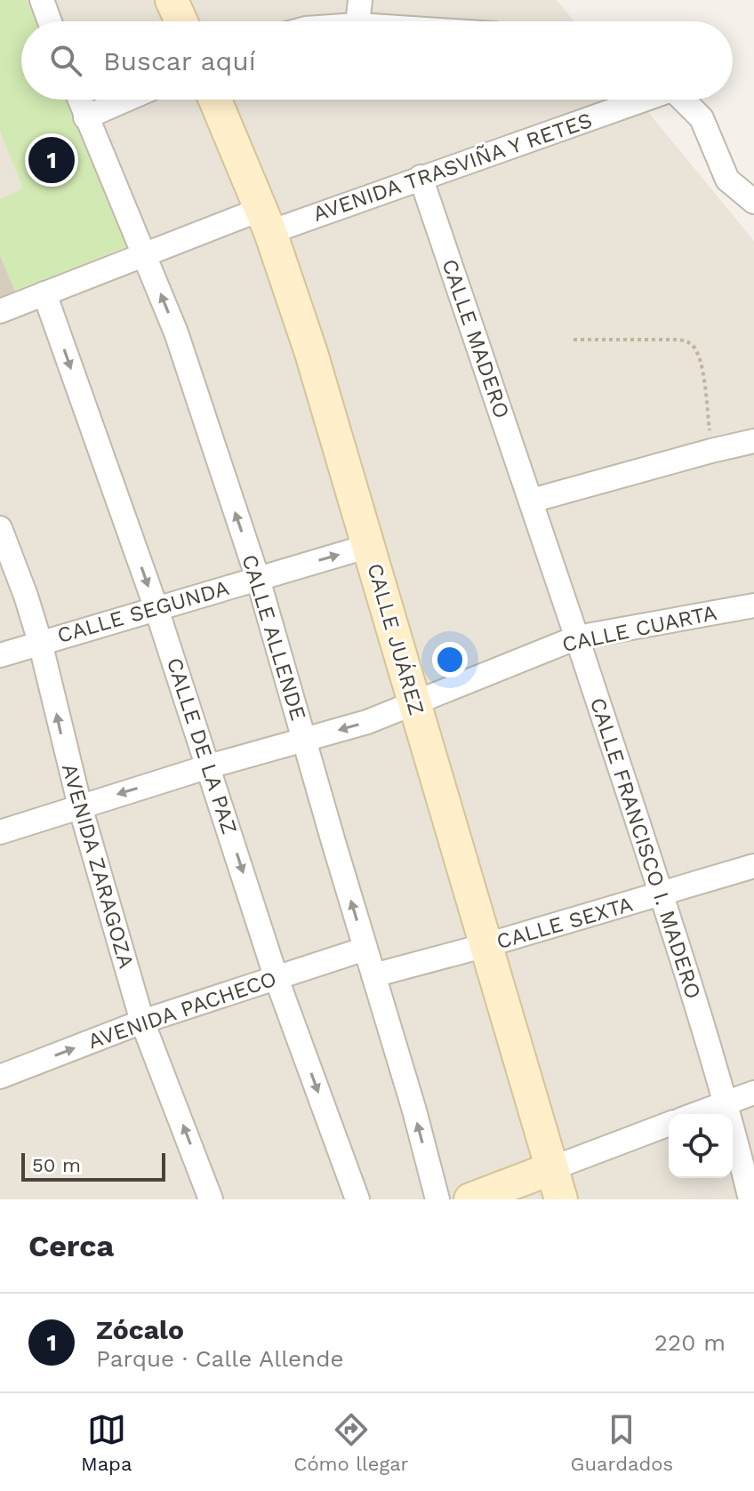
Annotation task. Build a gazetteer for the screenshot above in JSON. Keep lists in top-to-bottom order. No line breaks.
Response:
{"streets":{"street":["AVENIDA TRASVIÑA Y RETES","CALLE MADERO","CALLE SEGUNDA","CALLE CUARTA","CALLE ALLENDE","CALLE JUÁREZ","CALLE DE LA PAZ","CALLE FRANCISCO I. MADERO","AVENIDA ZARAGOZA","CALLE SEXTA","AVENIDA PACHECO"]},"crossings":[["AVENIDA TRASVIÑA Y RETES","CALLE MADERO"],["AVENIDA TRASVIÑA Y RETES","CALLE ALLENDE"],["AVENIDA TRASVIÑA Y RETES","CALLE JUÁREZ"],["AVENIDA TRASVIÑA Y RETES","CALLE DE LA PAZ"],["CALLE MADERO","CALLE FRANCISCO I. MADERO"],["CALLE SEGUNDA","CALLE ALLENDE"],["CALLE SEGUNDA","CALLE JUÁREZ"],["CALLE SEGUNDA","CALLE DE LA PAZ"],["CALLE SEGUNDA","AVENIDA ZARAGOZA"],["CALLE CUARTA","CALLE ALLENDE"],["CALLE CUARTA","CALLE JUÁREZ"],["CALLE CUARTA","CALLE DE LA PAZ"],["CALLE CUARTA","CALLE FRANCISCO I. MADERO"],["CALLE CUARTA","AVENIDA ZARAGOZA"],["CALLE ALLENDE","CALLE SEXTA"],["CALLE ALLENDE","AVENIDA PACHECO"],["CALLE JUÁREZ","CALLE SEXTA"],["CALLE DE LA PAZ","AVENIDA PACHECO"],["CALLE FRANCISCO I. MADERO","CALLE SEXTA"],["AVENIDA ZARAGOZA","AVENIDA PACHECO"]],"one_way":["CALLE ALLENDE","CALLE DE LA PAZ","AVENIDA ZARAGOZA","AVENIDA PACHECO"],"scale_bar":"50 m","page":{"search":"Buscar aquí","pins":"1","scale":"50 m","heading":"Cerca","list":[{"mark":"1","name":"Zócalo","note":"Parque · Calle Allende","value":"220 m"}],"nav":["Mapa","Cómo llegar","Guardados"]}}
